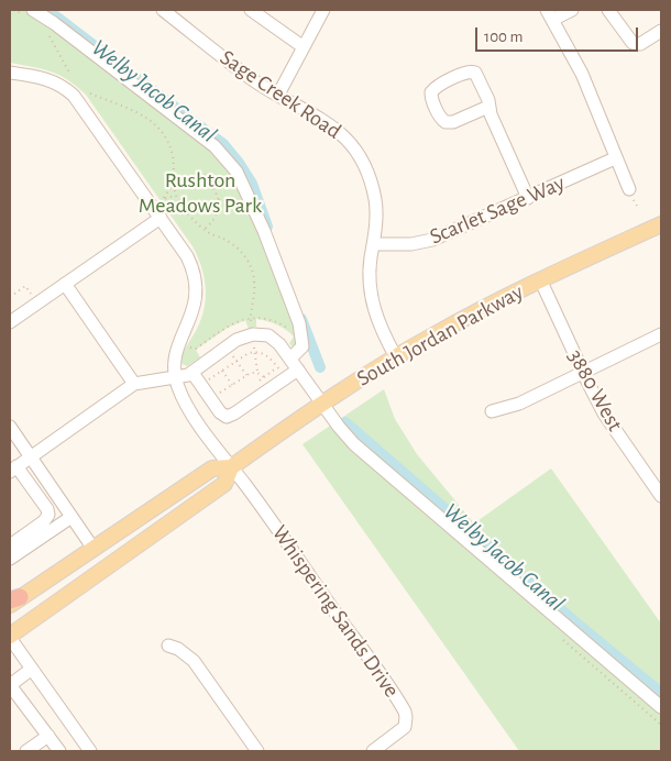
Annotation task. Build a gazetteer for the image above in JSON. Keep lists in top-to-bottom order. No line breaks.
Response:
{"streets":{"main road":["South Jordan Parkway"],"street":["Sage Creek Road","Scarlet Sage Way","3880 West","Whispering Sands Drive"]},"crossings":[["Sage Creek Road","Scarlet Sage Way"],["Sage Creek Road","South Jordan Parkway"],["South Jordan Parkway","3880 West"],["South Jordan Parkway","Whispering Sands Drive"]],"water":["Welby Jacob Canal"],"parks":["Rushton Meadows Park"],"scale_bar":"100 m"}
